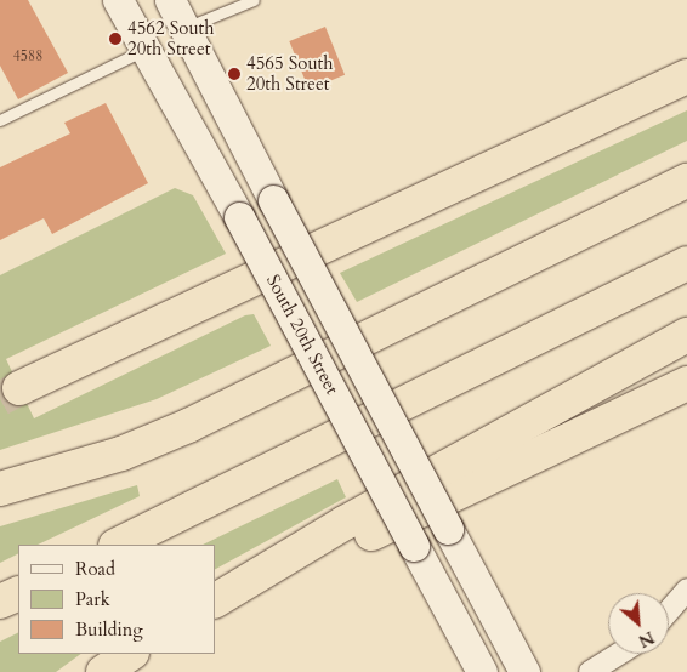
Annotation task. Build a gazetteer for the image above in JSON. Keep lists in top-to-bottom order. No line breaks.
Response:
{"streets":{"street":["South 20th Street"]},"places":["4562 South 20th Street","4565 South 20th Street"],"house_numbers":["4588"],"legend":["Road","Park","Building"],"north":"bottom right"}
